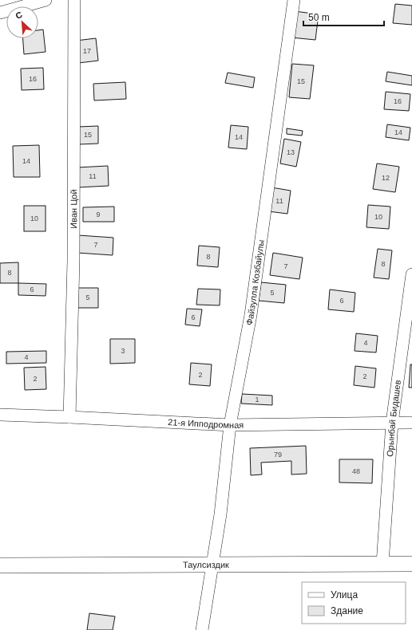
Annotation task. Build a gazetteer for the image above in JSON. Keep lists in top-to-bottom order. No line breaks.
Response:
{"streets":{"main road":["Таулсиздик"],"street":["Иван Цой","Файзулла Козбайулы","Орынбай Бидашев","21-я Ипподромная"]},"crossings":[["Иван Цой","21-я Ипподромная"],["Файзулла Козбайулы","21-я Ипподромная"],["Файзулла Козбайулы","Таулсиздик"],["Орынбай Бидашев","21-я Ипподромная"],["Орынбай Бидашев","Таулсиздик"]],"house_numbers":["17","16","15","16","14","15","14","13","14","11","12","11","9","10","10","7","8","8","7","8","6","5","5","6","6","4","3","4","2","2","2","1","79","48"],"legend":["Улица","Здание"],"scale_bar":"50 m","north":"top left"}
